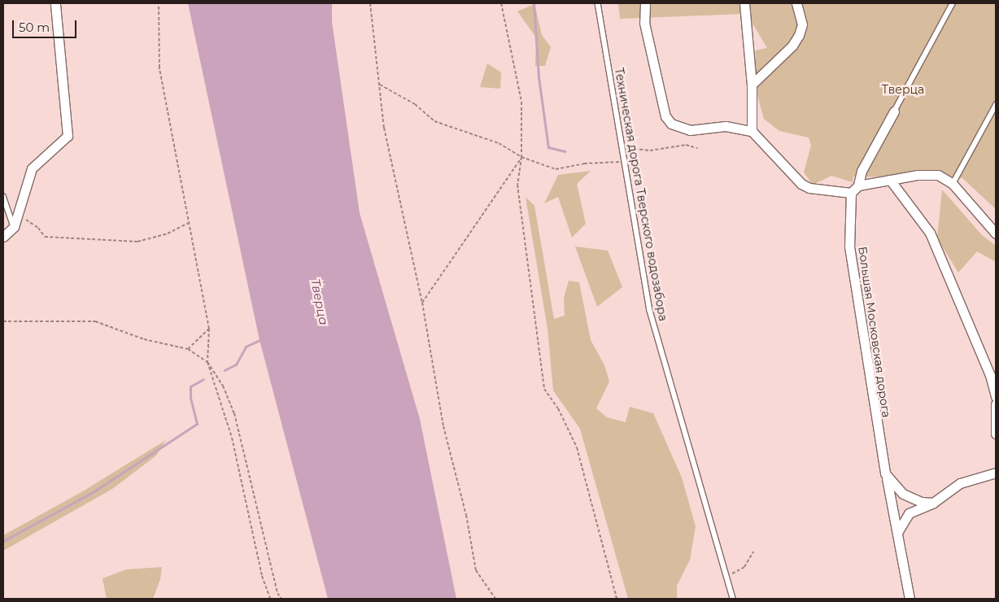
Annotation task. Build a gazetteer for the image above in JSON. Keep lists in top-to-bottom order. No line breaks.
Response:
{"streets":{"street":["Большая Московская дорога"],"lane":["Техническая дорога Тверского водозабора"]},"water":["Тверца"],"parks":["Тверца"],"scale_bar":"50 m"}
